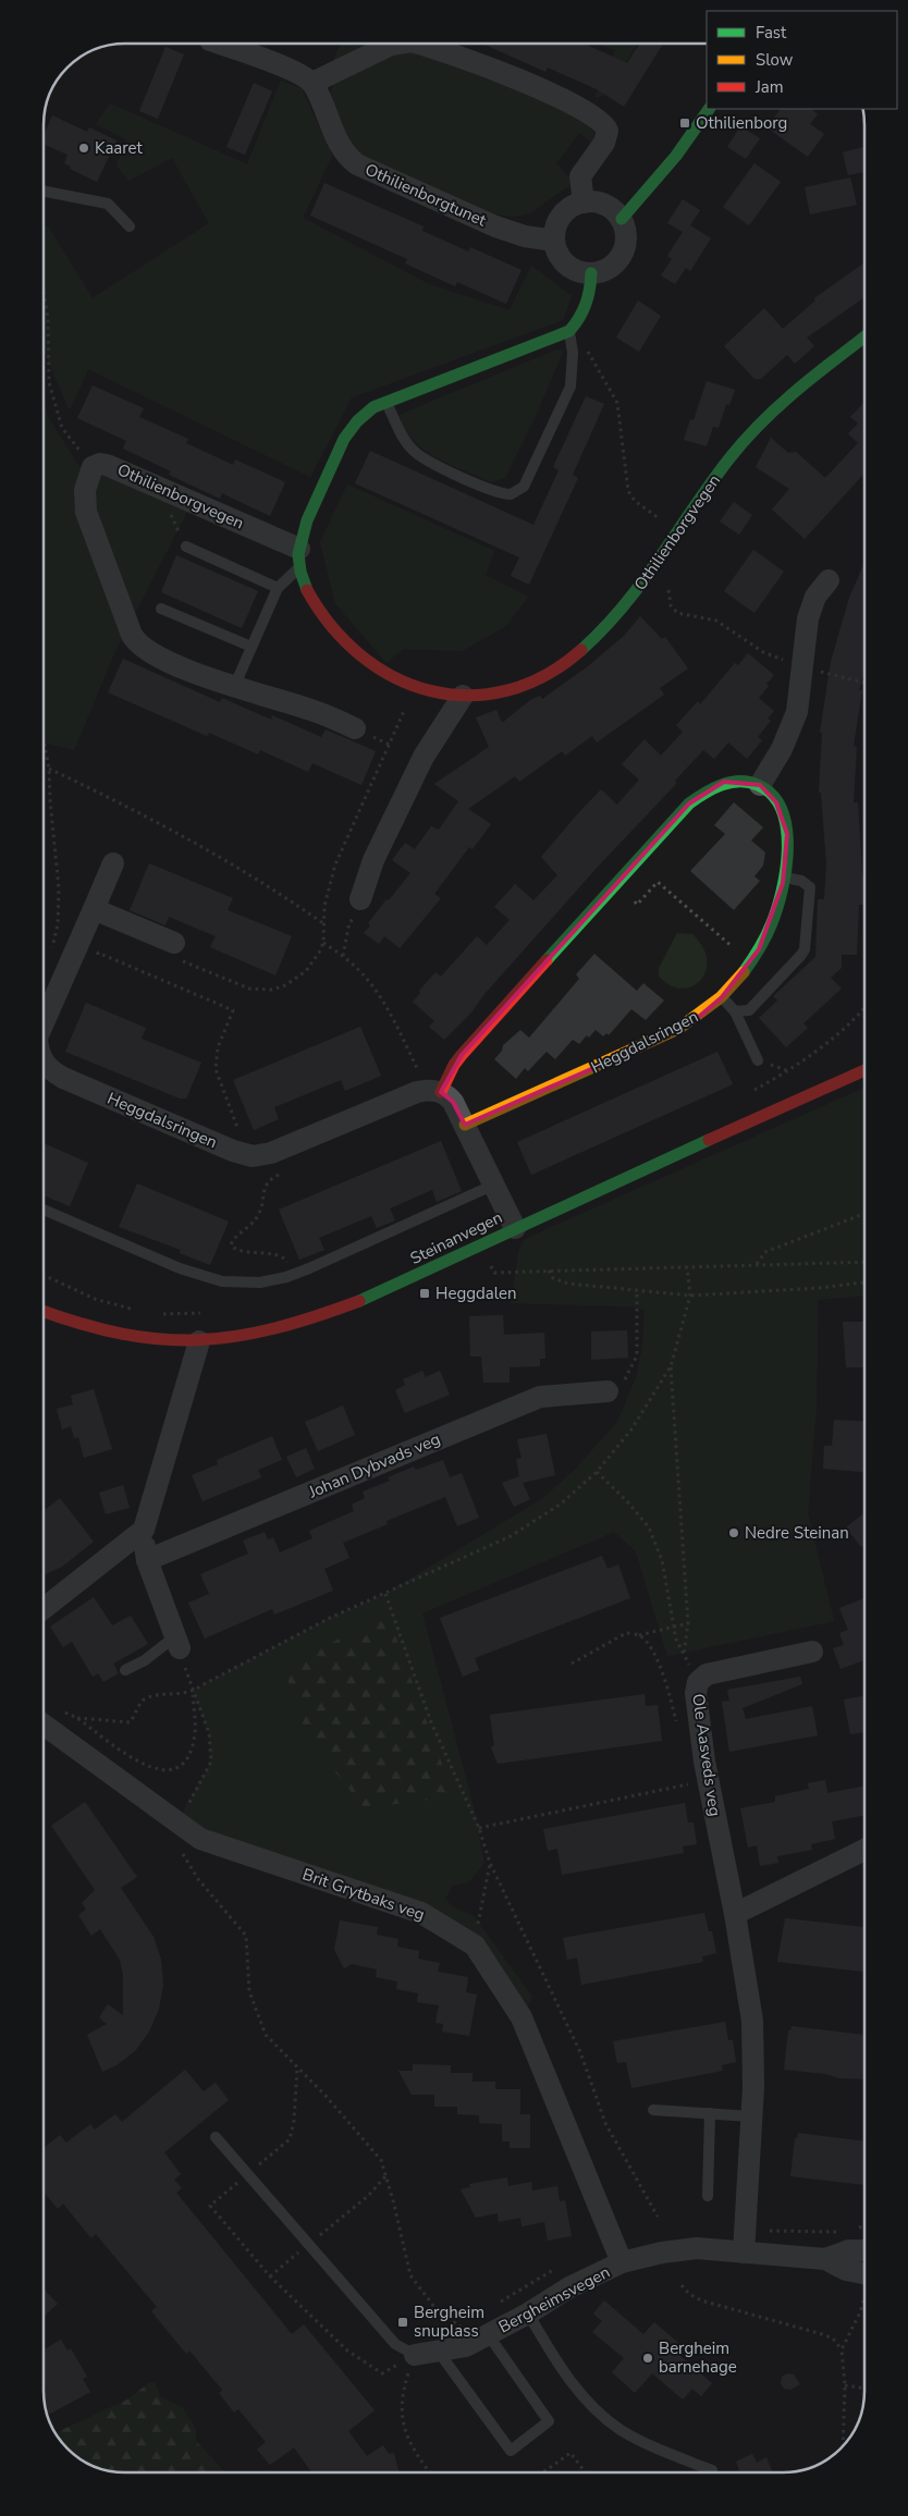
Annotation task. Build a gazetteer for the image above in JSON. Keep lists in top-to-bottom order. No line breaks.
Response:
{"streets":{"street":["Othilienborgtunet","Othilienborgvegen","Heggdalsringen","Steinanvegen","Johan Dybvads veg","Ole Aasveds veg","Brit Grytbaks veg","Bergheimsvegen"]},"crossings":[["Ole Aasveds veg","Bergheimsvegen"],["Brit Grytbaks veg","Bergheimsvegen"]],"places":{"transit":["Othilienborg","Heggdalen","Bergheim snuplass"],"other":["Kaaret","Nedre Steinan","Bergheim barnehage"]},"legend":["Fast","Slow","Jam"]}
